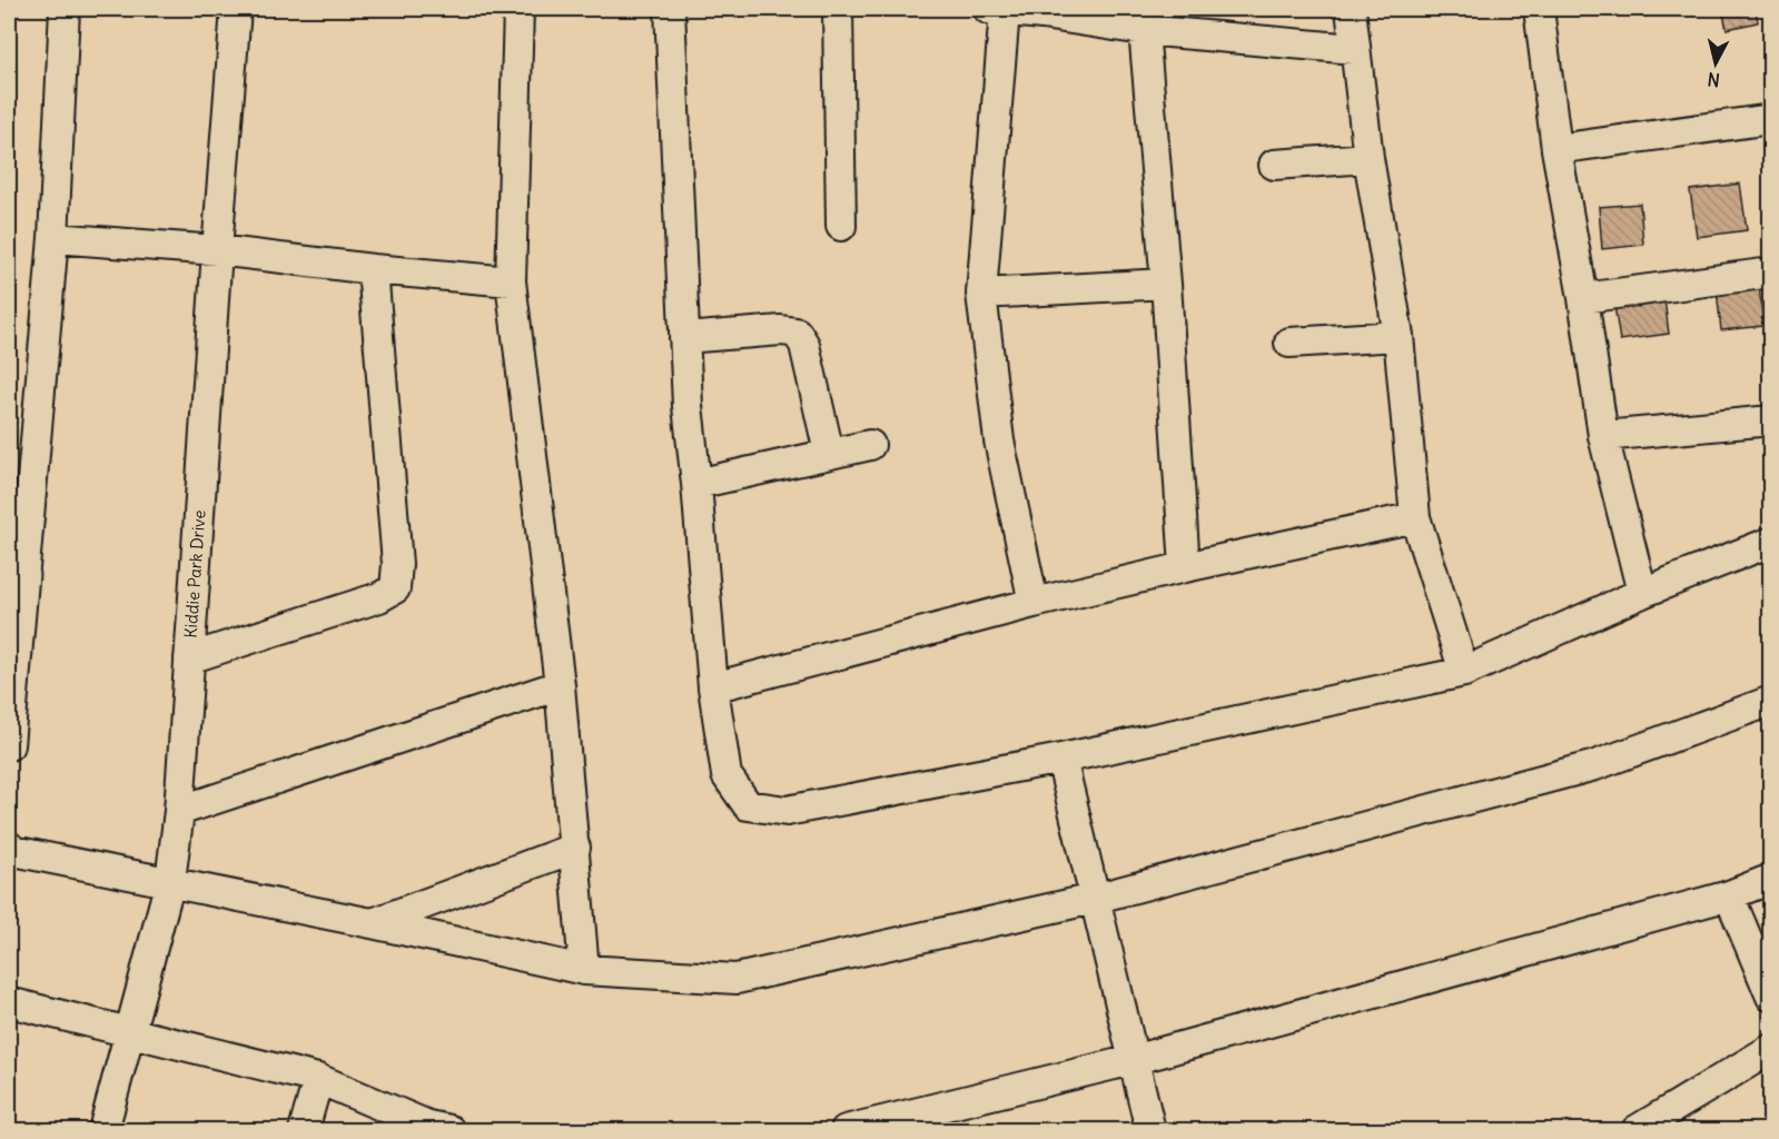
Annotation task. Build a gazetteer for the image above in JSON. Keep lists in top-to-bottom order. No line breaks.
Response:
{"streets":{"street":["Kiddie Park Drive"]},"north":"bottom"}
